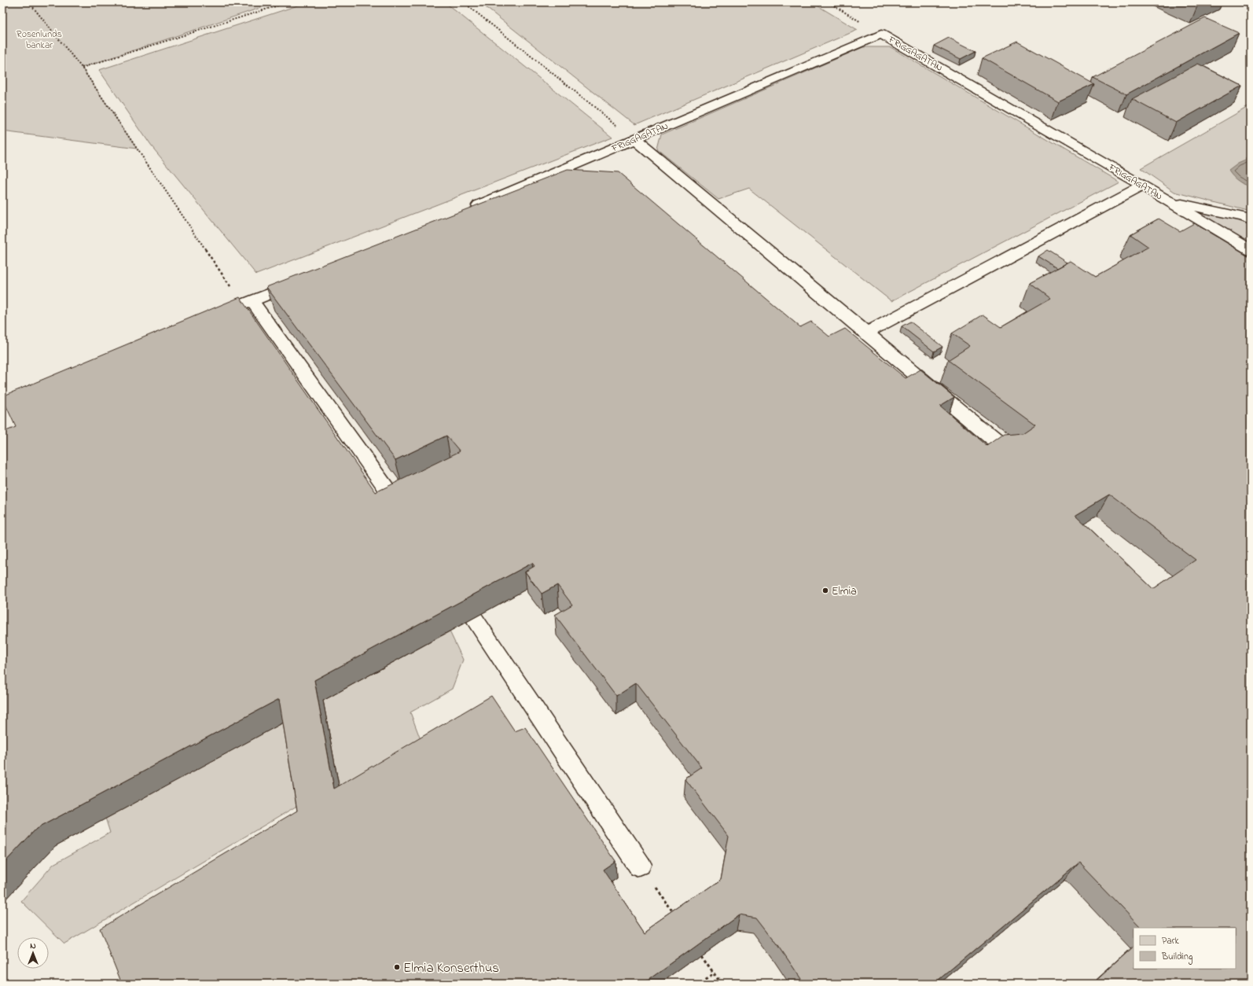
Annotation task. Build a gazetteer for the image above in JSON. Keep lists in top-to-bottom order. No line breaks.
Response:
{"streets":{"lane":["FRIGGAGATAN"]},"parks":["Rosenlunds bankar"],"places":["Elmia","Elmia Konserthus"],"legend":["Park","Building"],"north":"top"}
